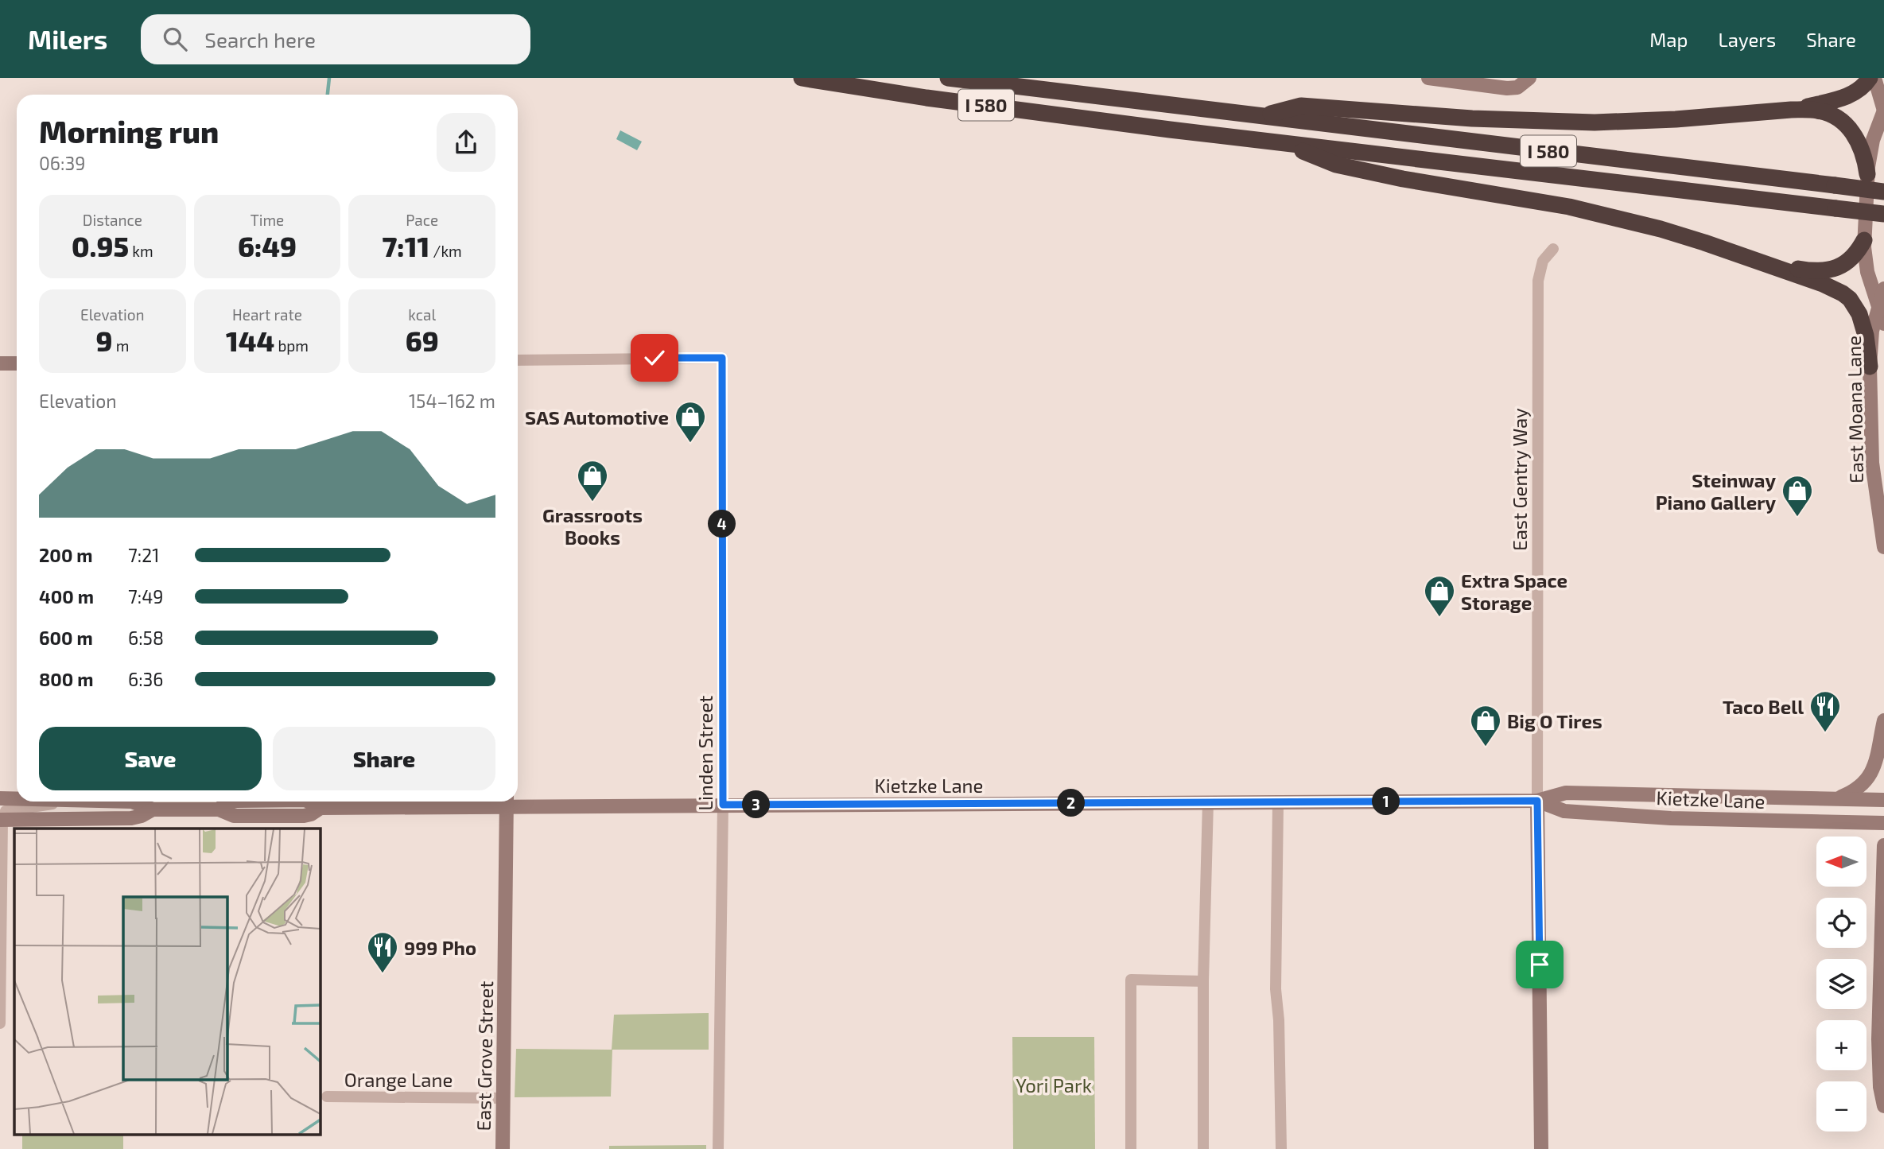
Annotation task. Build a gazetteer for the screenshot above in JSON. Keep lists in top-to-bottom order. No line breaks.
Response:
{"streets":{"highway":["I 580"],"main road":["East Moana Lane","East Gentry Way","Kietzke Lane","East Grove Street"],"street":["Linden Street","Orange Lane"]},"crossings":[["East Gentry Way","Kietzke Lane"],["Linden Street","Kietzke Lane"],["Kietzke Lane","East Grove Street"],["East Grove Street","Orange Lane"]],"parks":["Yori Park"],"places":{"shop":["SAS Automotive","Grassroots Books","Steinway Piano Gallery","Extra Space Storage","Big O Tires"],"restaurant":["Taco Bell","999 Pho"]},"north":"left","page":{"header":"Milers","search":"Search here","nav":["Map","Layers","Share"],"heading":["Morning run","06:39"],"stats":[["Distance","0.95 km"],["Time","6:49"],["Pace","7:11 /km"],["Elevation","9 m"],["Heart rate","144 bpm"],["kcal","69"]],"chart":["Elevation","154–162 m"],"pins":["4","1","2","3"],"list":[{"name":"200 m","note":"7:21"},{"name":"400 m","note":"7:49"},{"name":"600 m","note":"6:58"},{"name":"800 m","note":"6:36"}],"buttons":["Save","Share"],"map_buttons":["+","−"]}}
